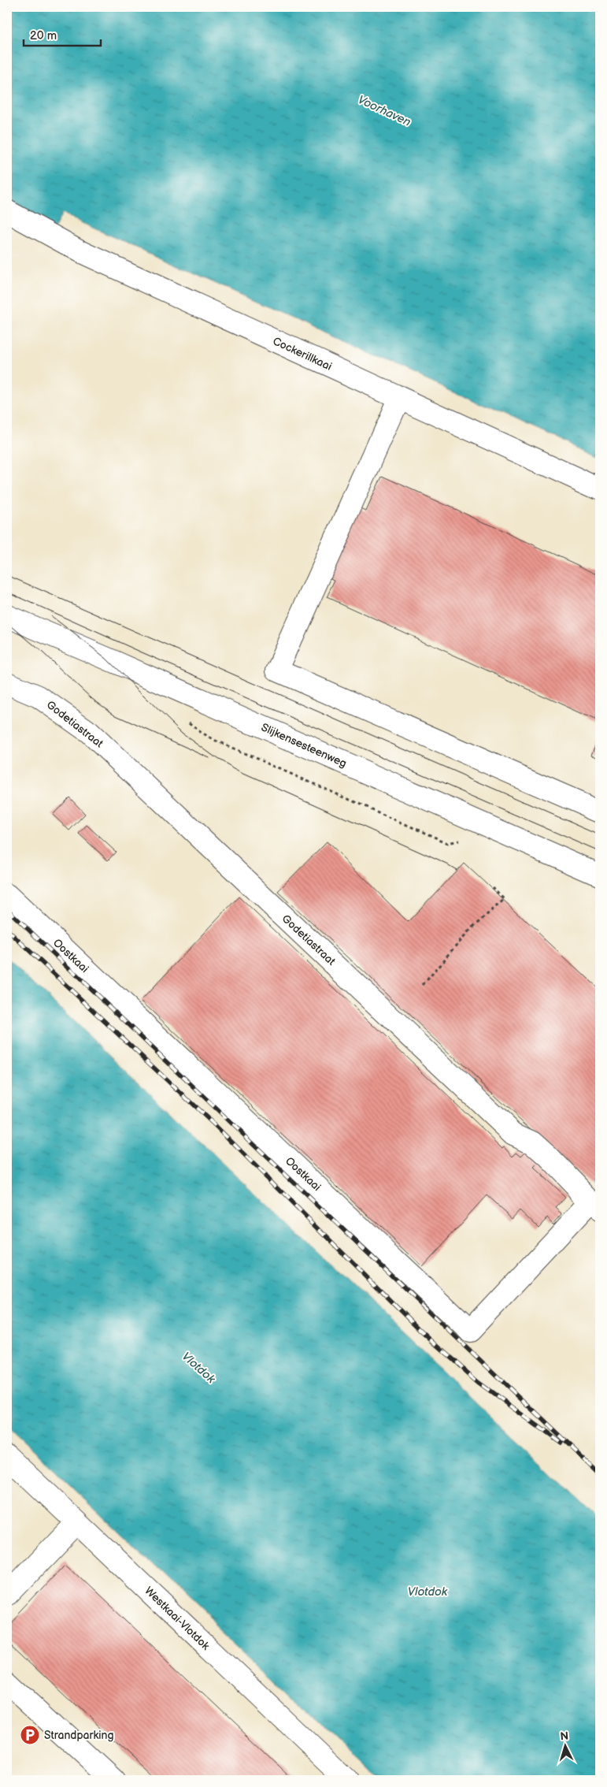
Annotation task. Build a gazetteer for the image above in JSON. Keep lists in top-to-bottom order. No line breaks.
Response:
{"streets":{"street":["Cockerillkaai","Godetiastraat","Slijkensesteenweg","Oostkaai","Westkaai-Vlotdok"]},"crossings":[["Godetiastraat","Oostkaai"]],"water":["Voorhaven","Vlotdok"],"places":{"parking":["Strandparking"]},"scale_bar":"20 m","north":"top"}
